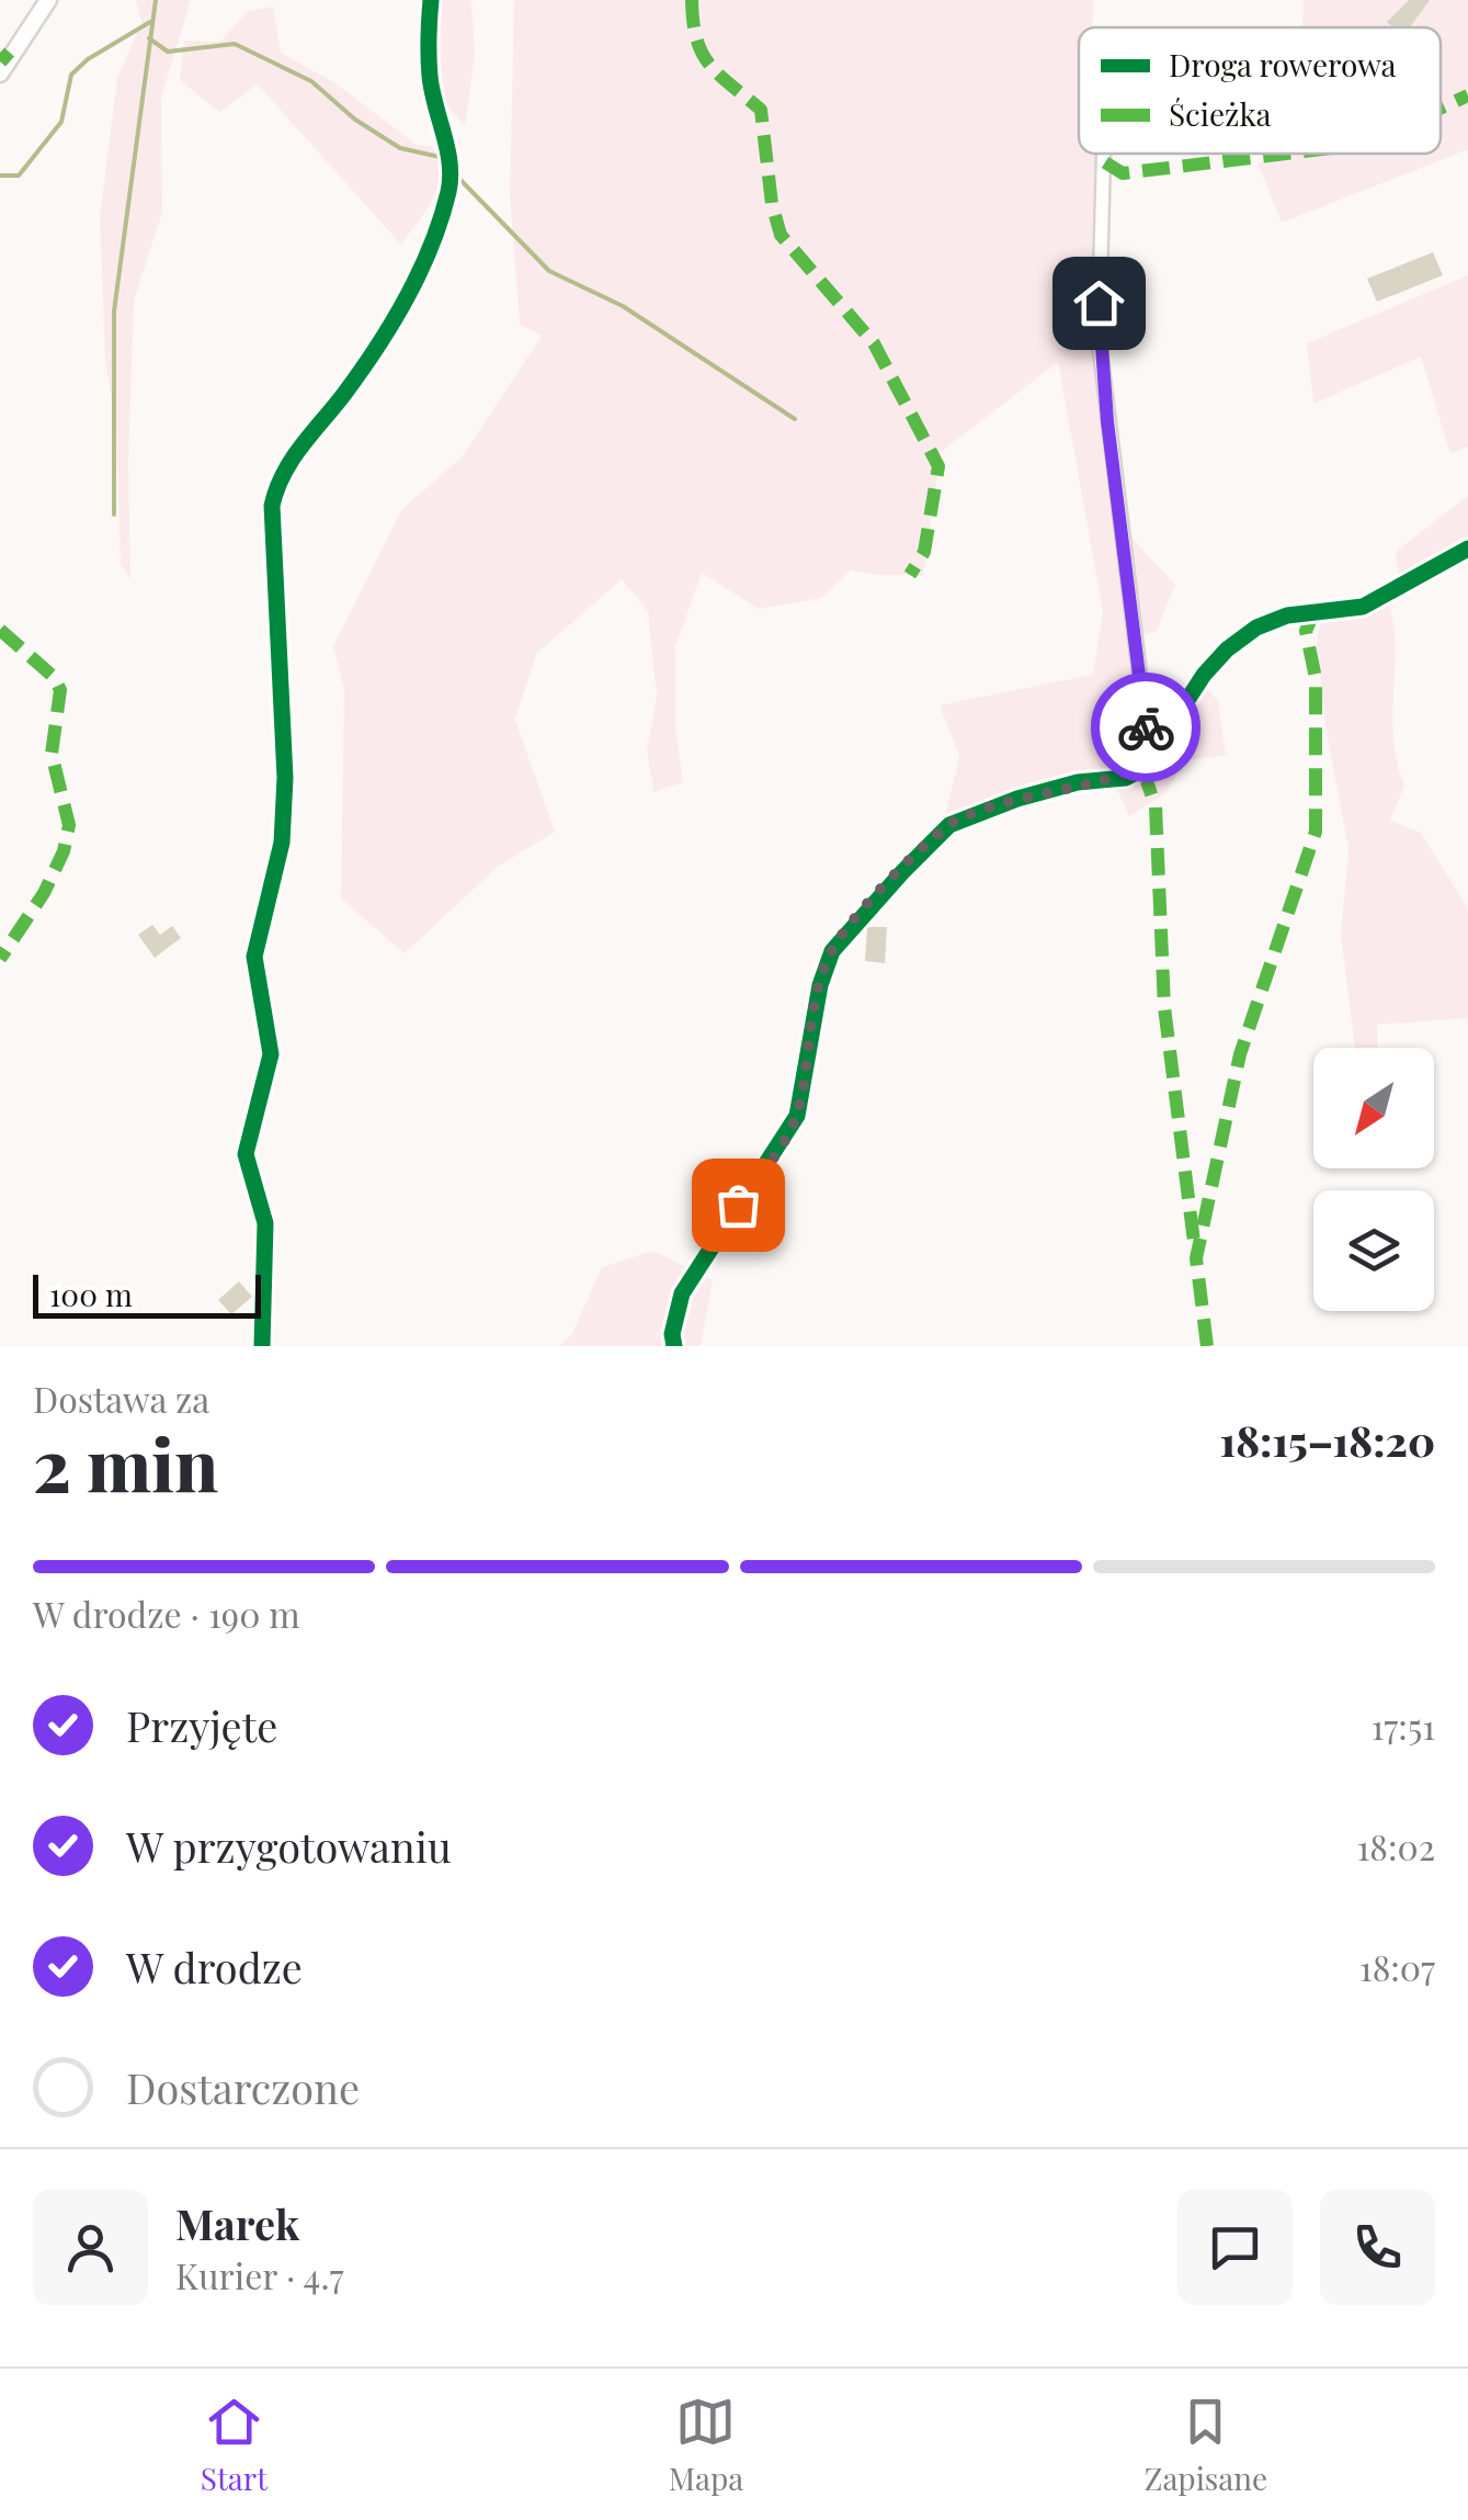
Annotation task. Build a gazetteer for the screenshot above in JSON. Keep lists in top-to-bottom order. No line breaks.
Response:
{"legend":["Droga rowerowa","Ścieżka"],"scale_bar":"100 m","north":"bottom left","page":{"scale":"100 m","heading":["2 min","Dostawa za","18:15–18:20"],"panel":["Marek","Kurier · 4.7"],"bar":"W drodze · 190 m","list":[["Przyjęte","17:51"],["W przygotowaniu","18:02"],["W drodze","18:07"],"Dostarczone"],"tabs":["Start","Mapa","Zapisane"]}}
